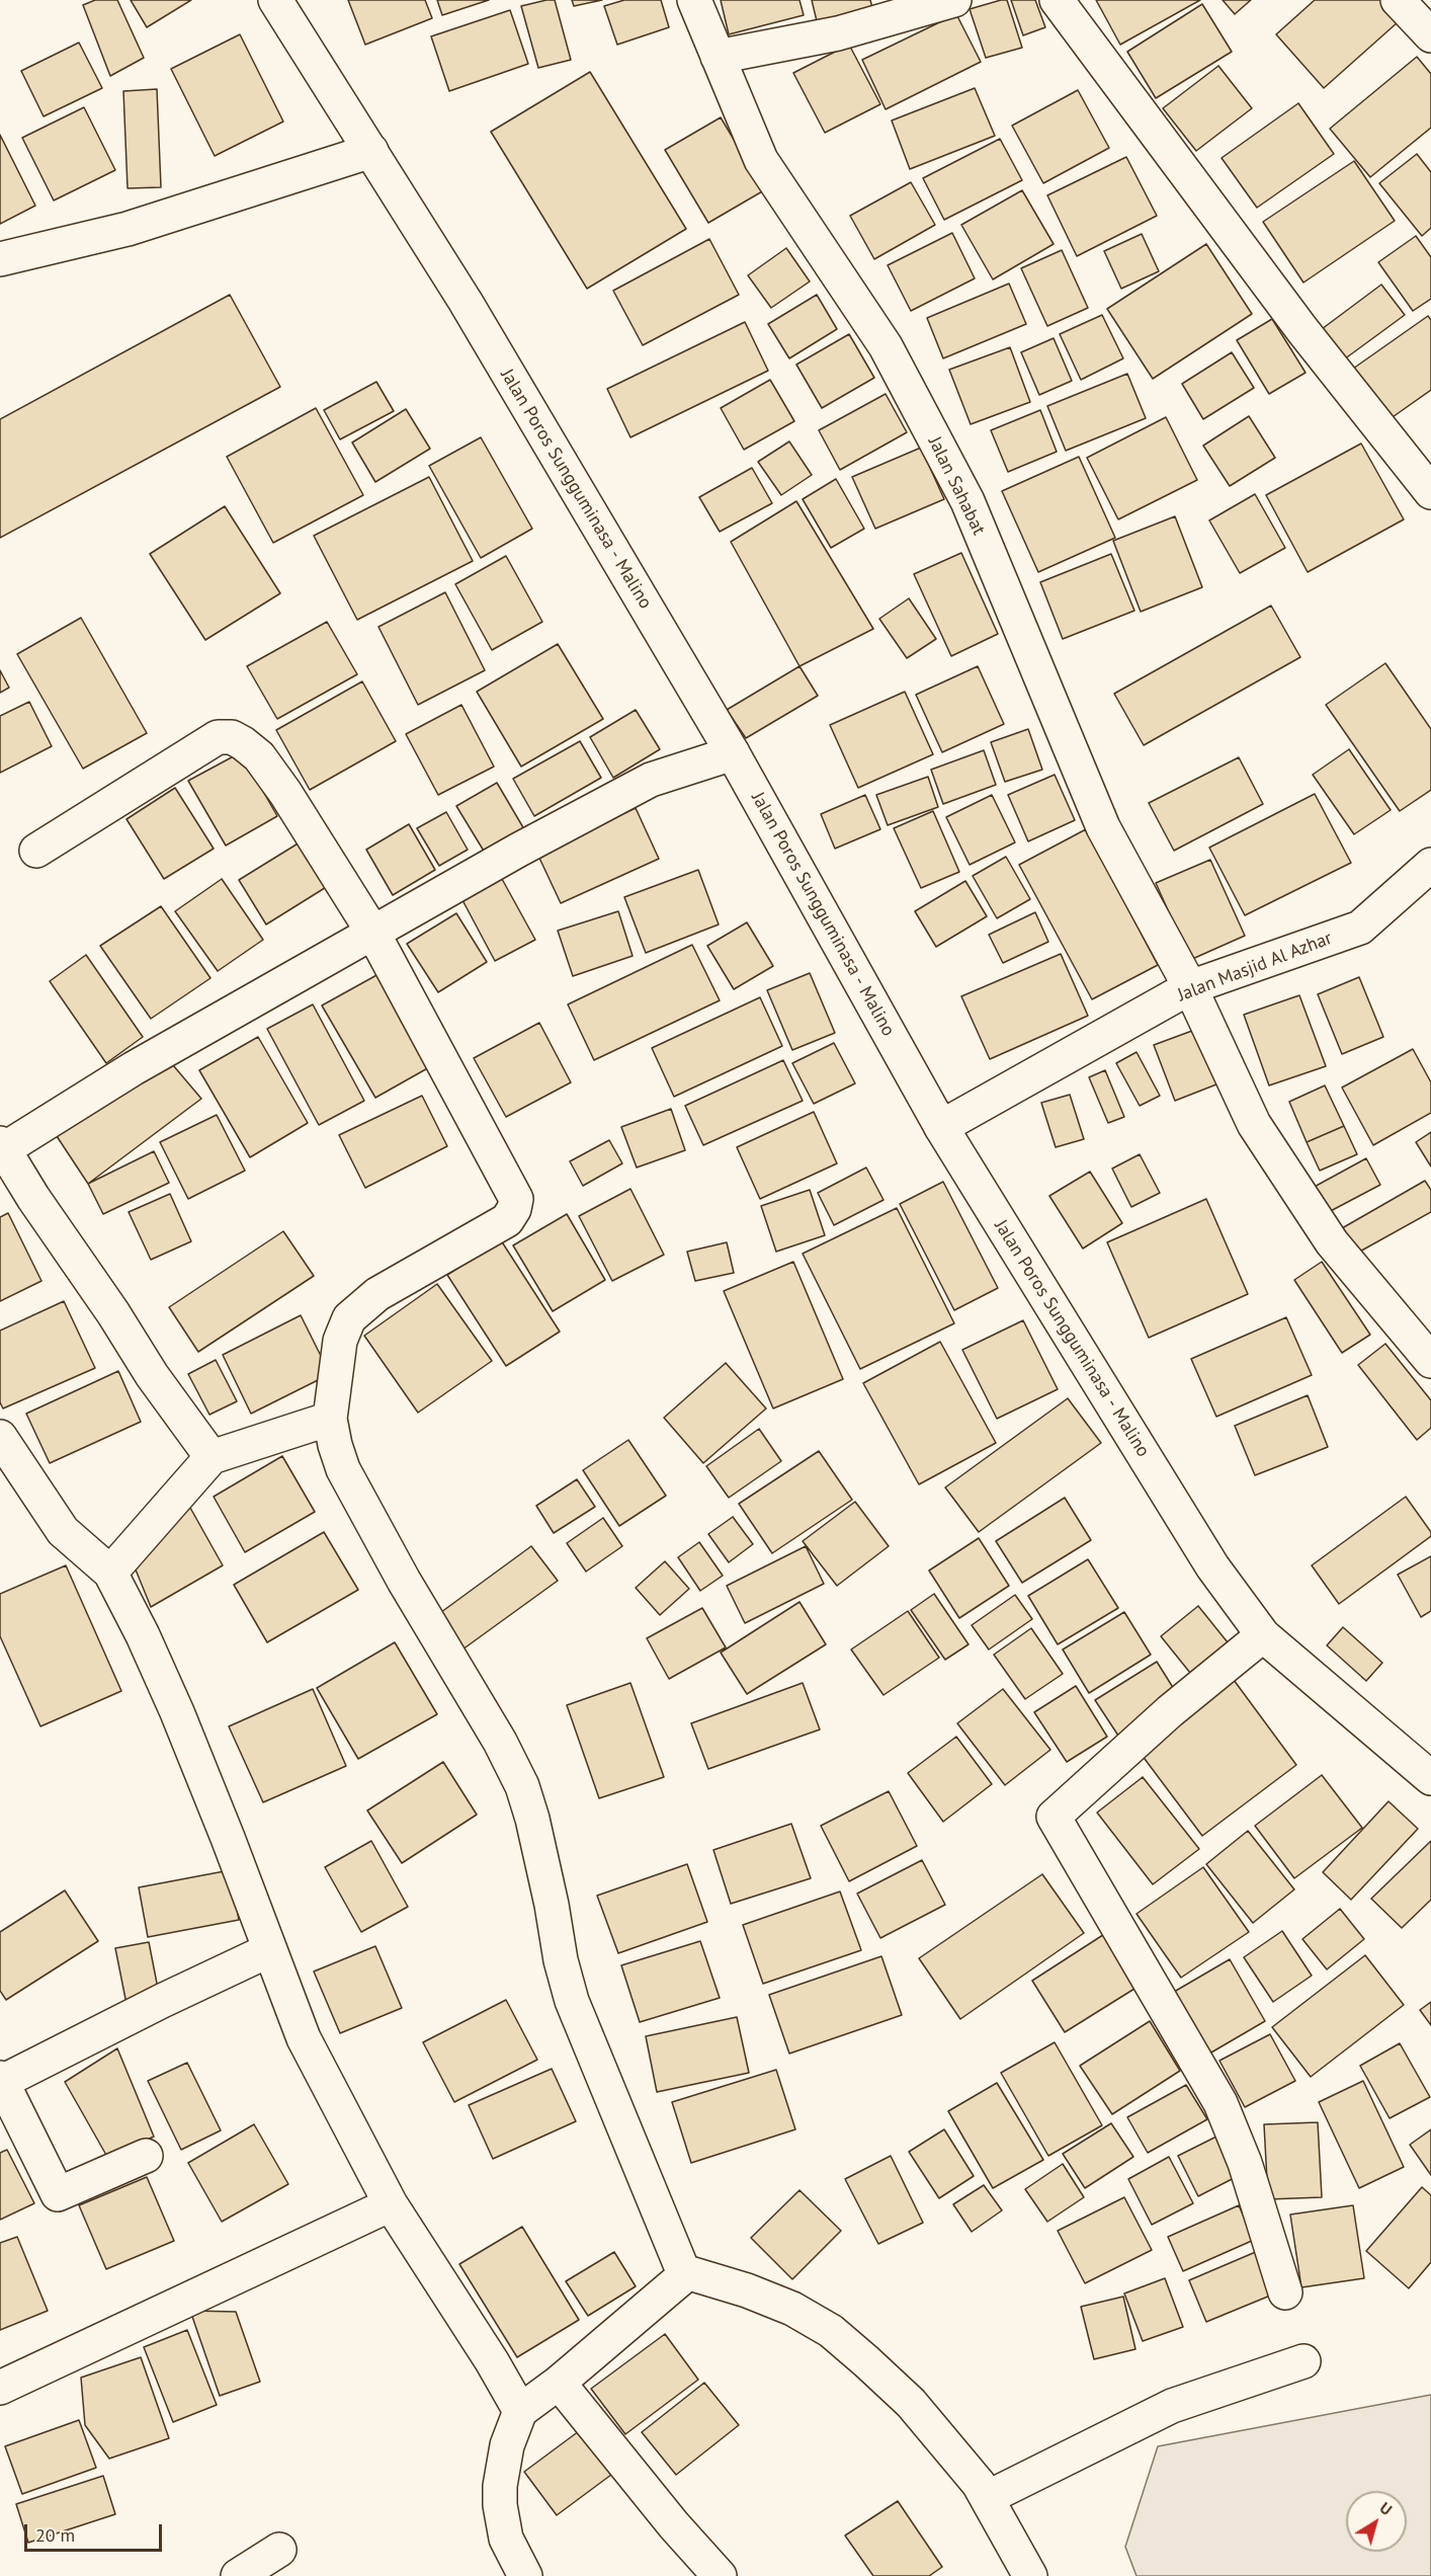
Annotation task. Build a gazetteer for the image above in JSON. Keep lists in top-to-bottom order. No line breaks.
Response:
{"streets":{"street":["Jalan Sahabat","Jalan Poros Sungguminasa - Malino","Jalan Masjid Al Azhar"]},"crossings":[["Jalan Sahabat","Jalan Masjid Al Azhar"],["Jalan Poros Sungguminasa - Malino","Jalan Masjid Al Azhar"]],"scale_bar":"20 m","north":"top right"}
